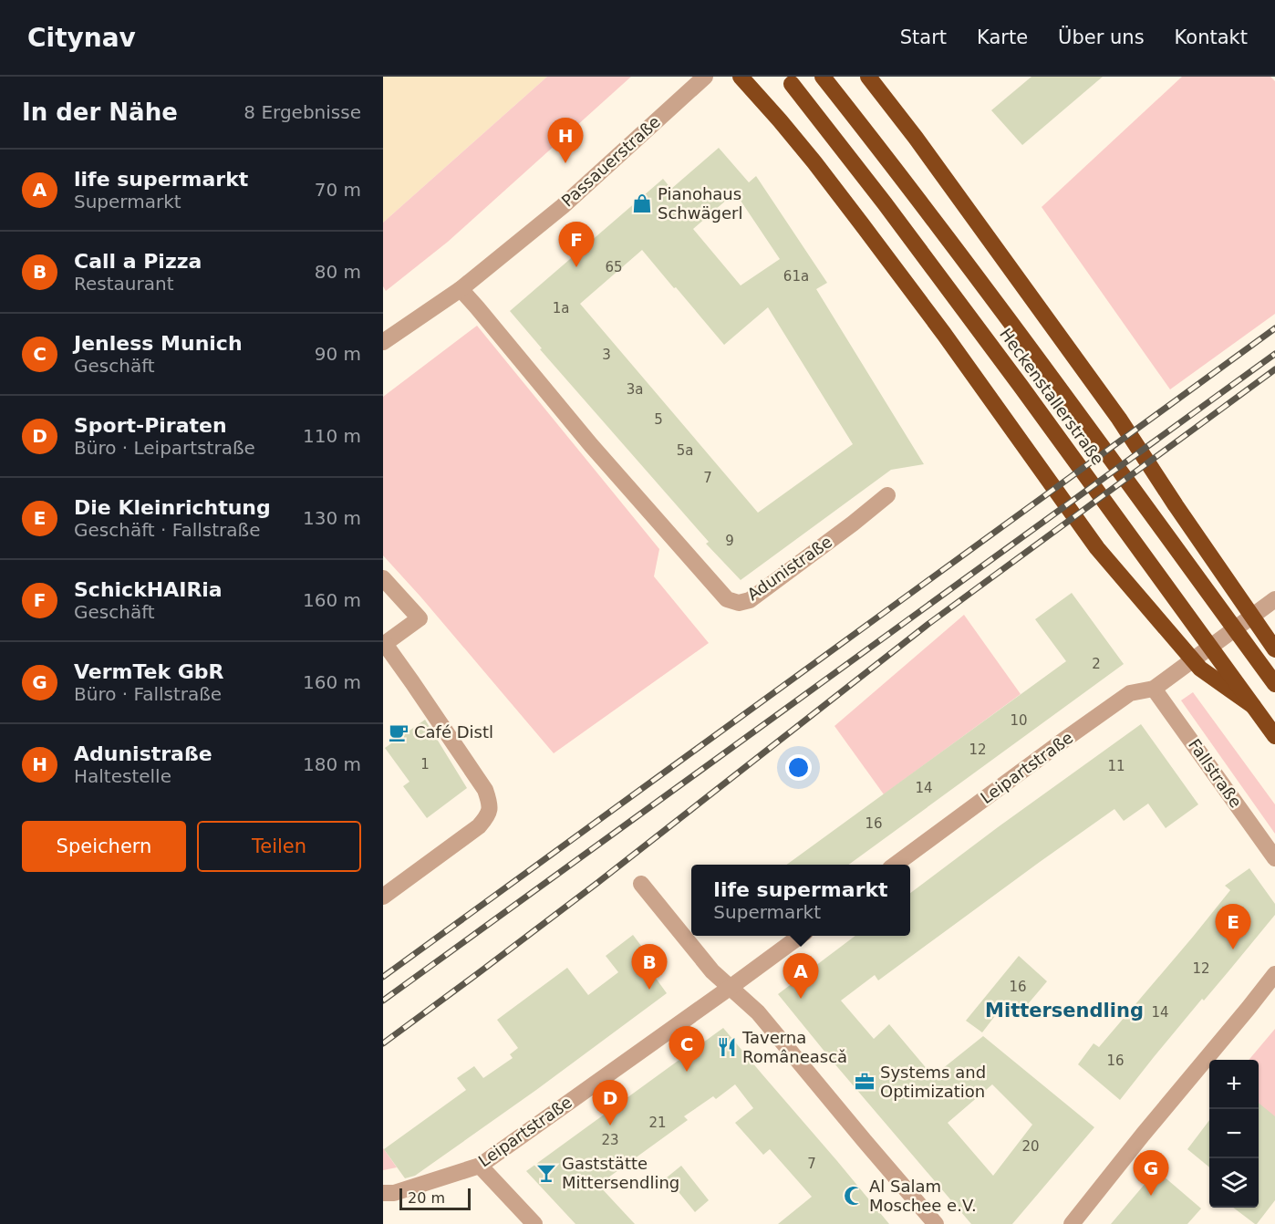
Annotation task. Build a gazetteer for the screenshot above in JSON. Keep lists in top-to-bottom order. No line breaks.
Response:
{"streets":{"highway":["Heckenstallerstraße"],"street":["Passauerstraße","Adunistraße","Leipartstraße","Fallstraße"]},"crossings":[["Passauerstraße","Adunistraße"],["Leipartstraße","Fallstraße"]],"districts":["Mittersendling"],"places":{"shop":["Pianohaus Schwägerl"],"cafe":["Café Distl"],"restaurant":["Taverna Româneascǎ"],"office":["Systems and Optimization"],"bar":["Gaststätte Mittersendling"],"mosque":["Al Salam Moschee e.V."]},"house_numbers":["65","61a","1a","3","3a","5","5a","7","9","2","10","12","1","11","14","16","12","16","14","16","21","23","20","7"],"scale_bar":"20 m","page":{"header":"Citynav","nav":["Start","Karte","Über uns","Kontakt"],"heading":["In der Nähe","8 Ergebnisse"],"pins":["H","F","E","B","A","C","D","G"],"list":[{"mark":"A","name":"life supermarkt","note":"Supermarkt","value":"70 m"},{"mark":"B","name":"Call a Pizza","note":"Restaurant","value":"80 m"},{"mark":"C","name":"Jenless Munich","note":"Geschäft","value":"90 m"},{"mark":"D","name":"Sport-Piraten","note":"Büro · Leipartstraße","value":"110 m"},{"mark":"E","name":"Die Kleinrichtung","note":"Geschäft · Fallstraße","value":"130 m"},{"mark":"F","name":"SchickHAIRia","note":"Geschäft","value":"160 m"},{"mark":"G","name":"VermTek GbR","note":"Büro · Fallstraße","value":"160 m"},{"mark":"H","name":"Adunistraße","note":"Haltestelle","value":"180 m"}],"buttons":["Speichern","Teilen"],"popup":["life supermarkt","Supermarkt"],"map_buttons":["+","−"],"scale":"20 m"}}
